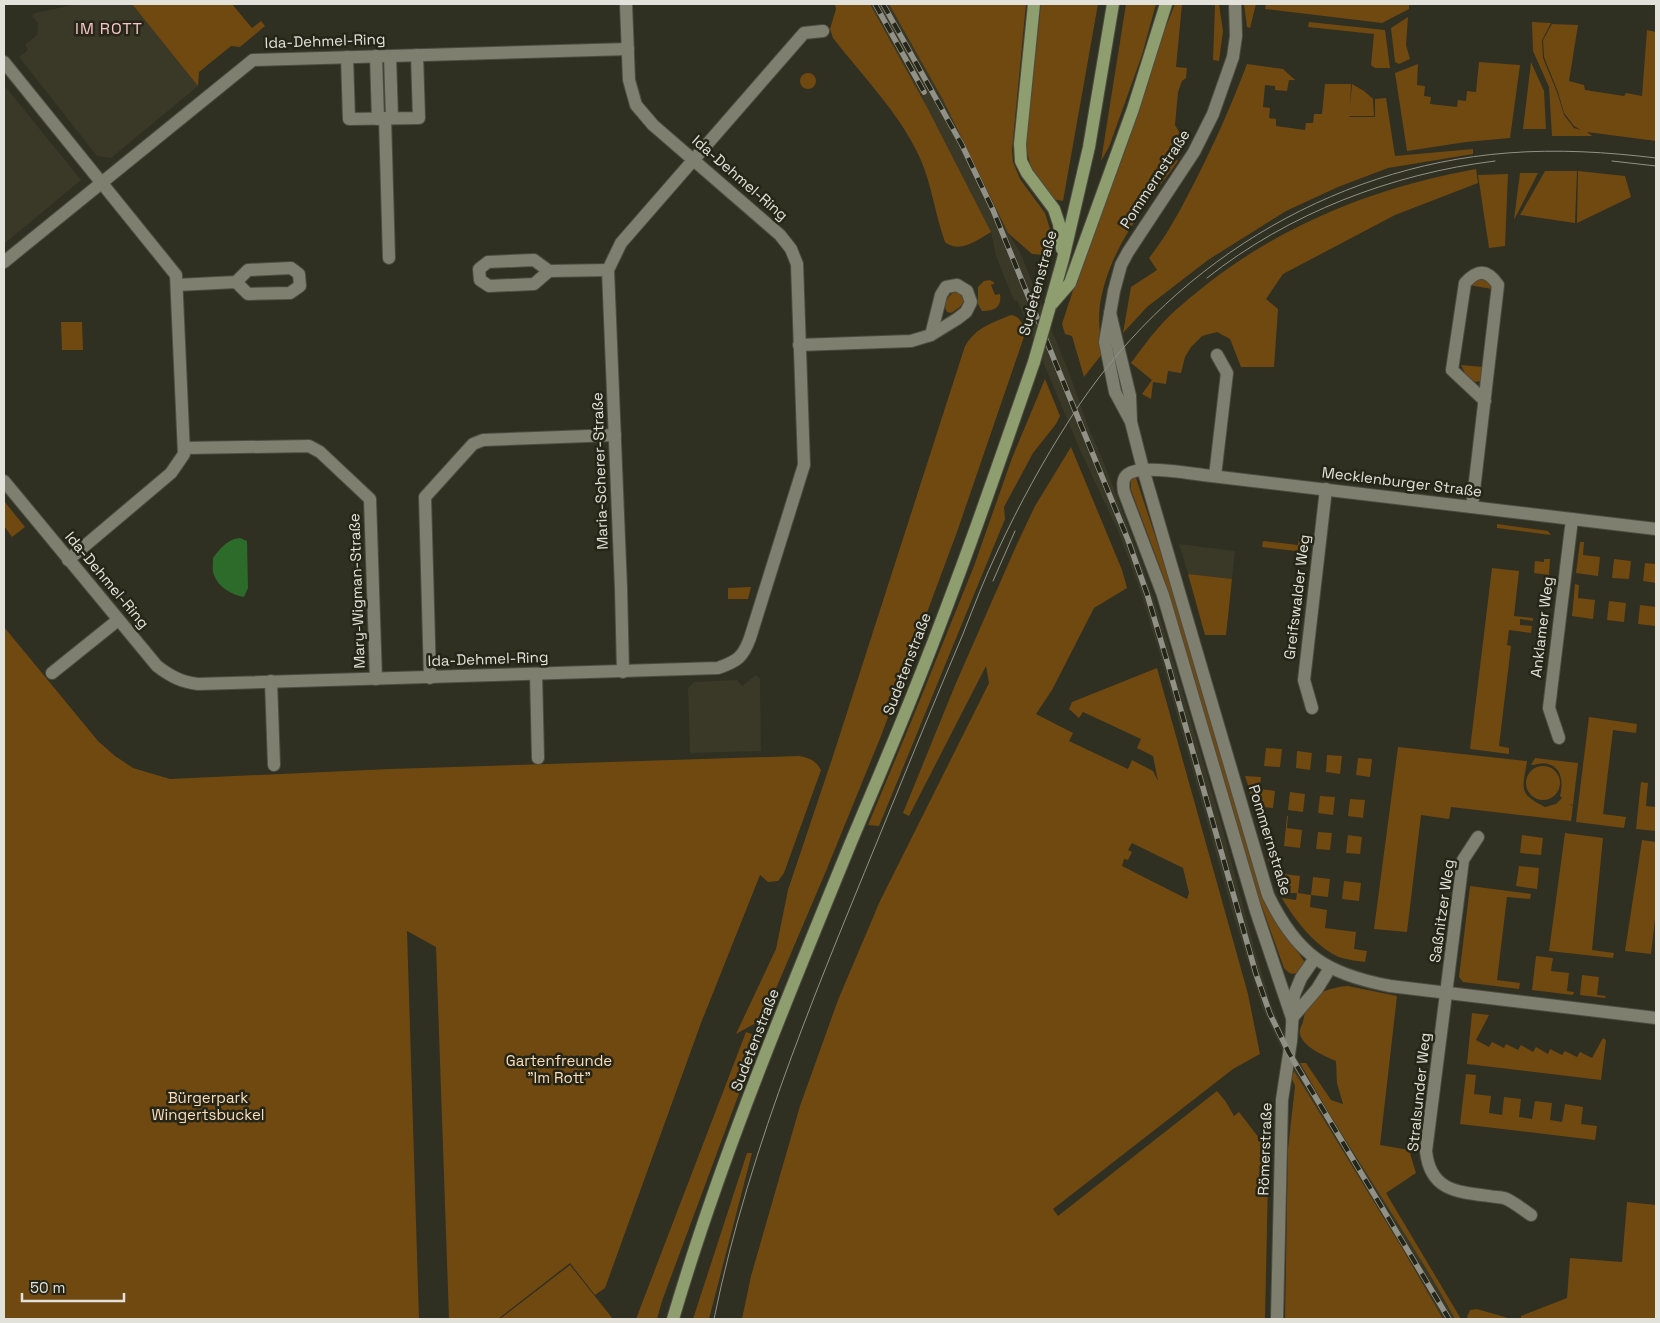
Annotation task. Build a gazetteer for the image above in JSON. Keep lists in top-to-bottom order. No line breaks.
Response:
{"streets":{"main road":["Sudetenstraße"],"street":["Ida-Dehmel-Ring","Pommernstraße","Maria-Scherer-Straße","Mecklenburger Straße","Mary-Wigman-Straße","Greifswalder Weg","Anklamer Weg","Saßnitzer Weg","Stralsunder Weg","Römerstraße"]},"crossings":[["Ida-Dehmel-Ring","Maria-Scherer-Straße"],["Ida-Dehmel-Ring","Mary-Wigman-Straße"],["Pommernstraße","Mecklenburger Straße"],["Pommernstraße","Saßnitzer Weg"],["Pommernstraße","Stralsunder Weg"],["Pommernstraße","Römerstraße"],["Mecklenburger Straße","Greifswalder Weg"],["Mecklenburger Straße","Anklamer Weg"],["Saßnitzer Weg","Stralsunder Weg"]],"districts":["IM ROTT"],"parks":["Gartenfreunde \"Im Rott\"","Bürgerpark Wingertsbuckel"],"scale_bar":"50 m"}
